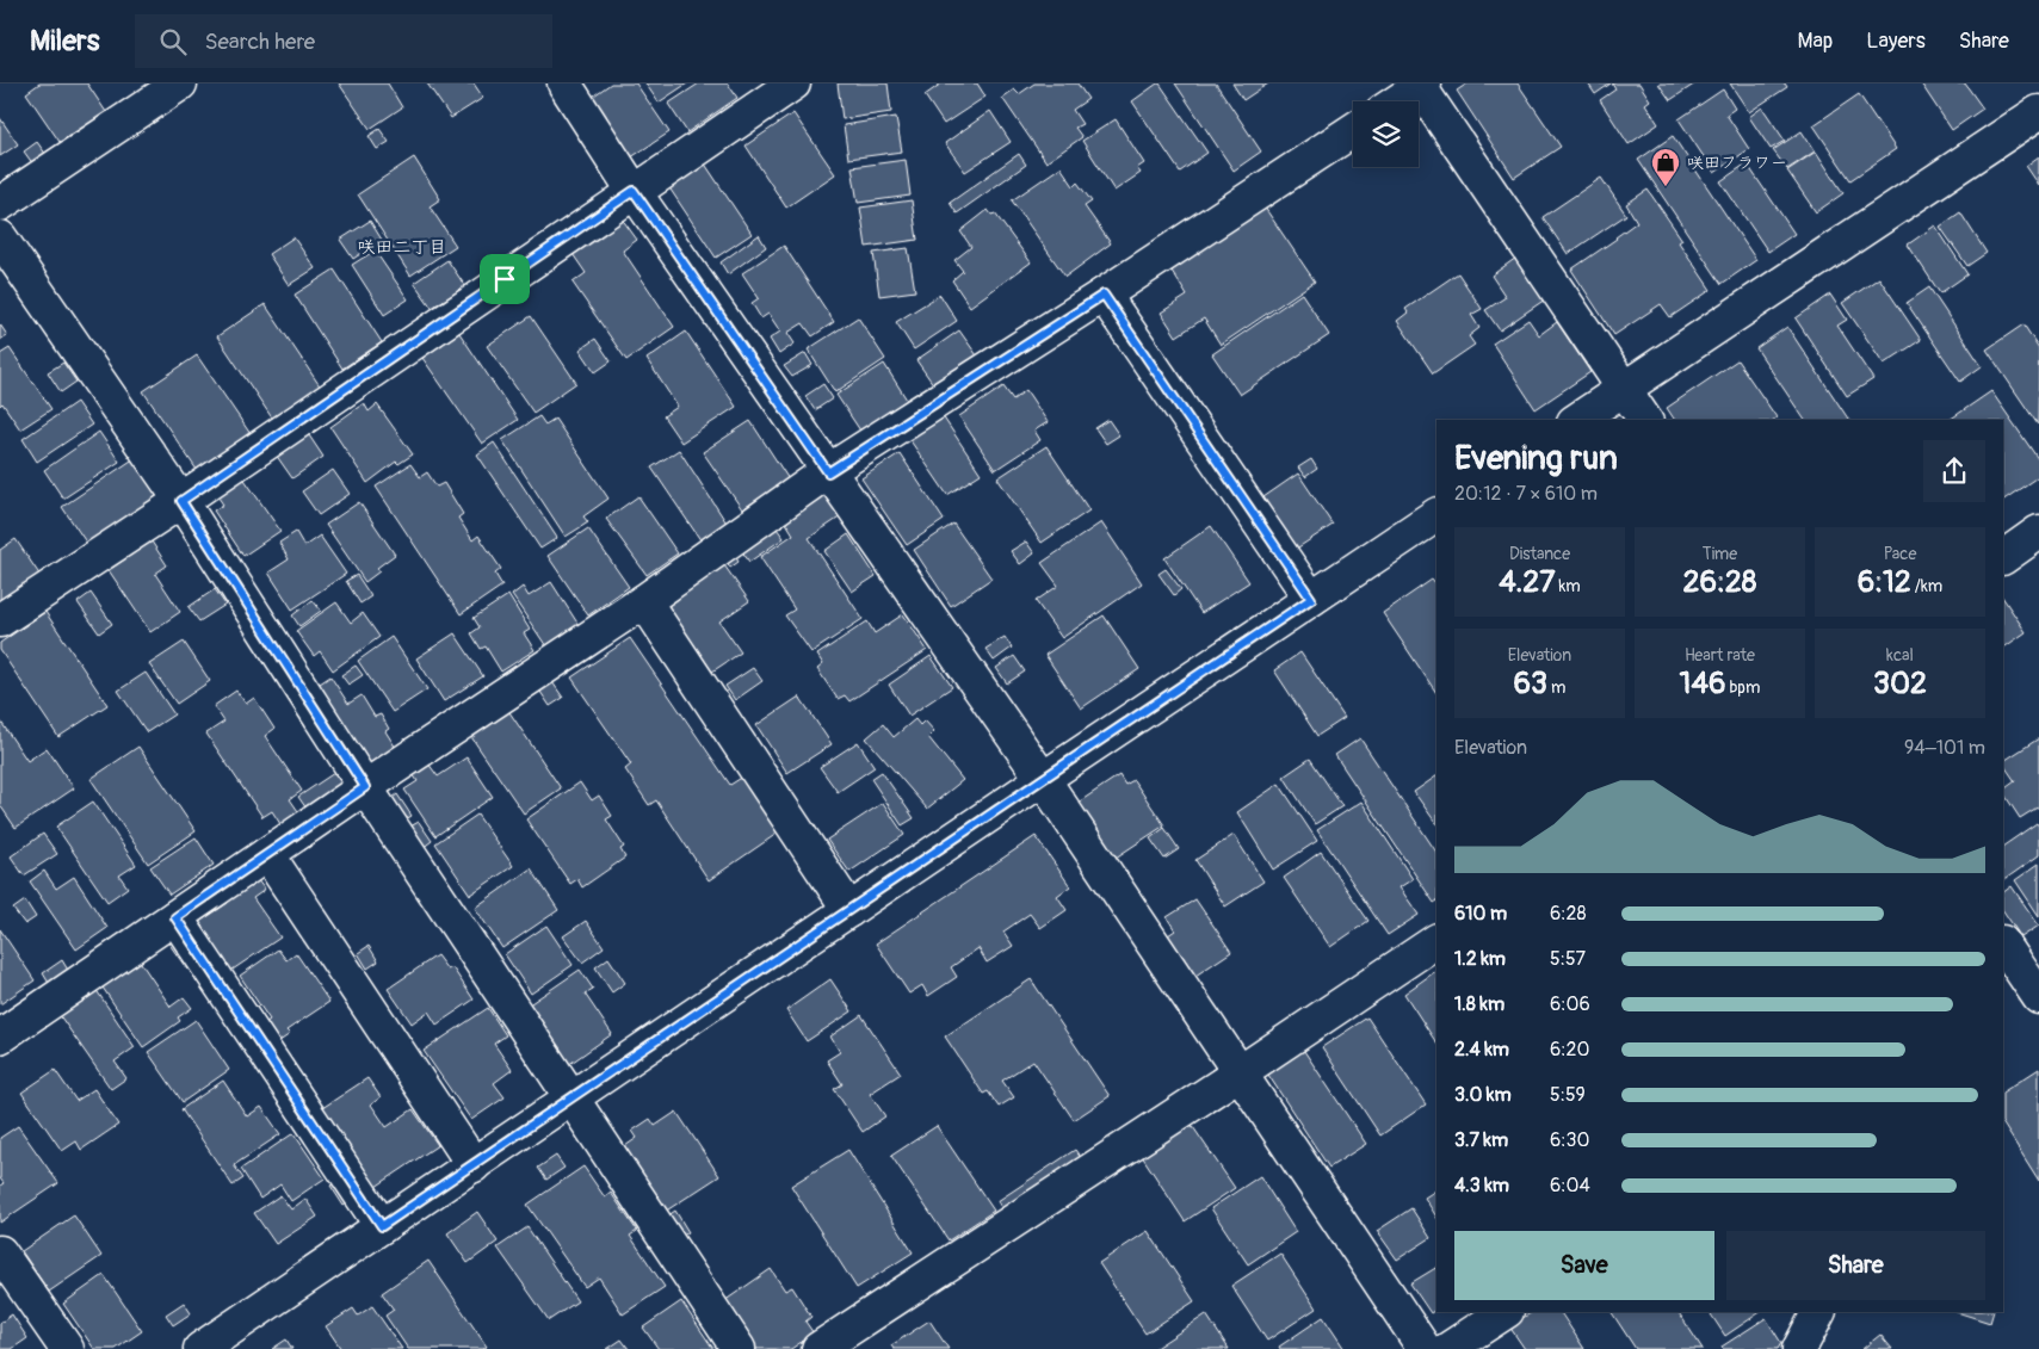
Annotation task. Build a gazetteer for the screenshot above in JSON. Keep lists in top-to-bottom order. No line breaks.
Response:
{"districts":["咲田二丁目"],"places":{"shop":["咲田フラワー"]},"page":{"header":"Milers","search":"Search here","nav":["Map","Layers","Share"],"heading":["Evening run","20:12 · 7 × 610 m"],"stats":[["Distance","4.27 km"],["Time","26:28"],["Pace","6:12 /km"],["Elevation","63 m"],["Heart rate","146 bpm"],["kcal","302"]],"chart":["Elevation","94–101 m"],"list":[{"name":"610 m","note":"6:28"},{"name":"1.2 km","note":"5:57"},{"name":"1.8 km","note":"6:06"},{"name":"2.4 km","note":"6:20"},{"name":"3.0 km","note":"5:59"},{"name":"3.7 km","note":"6:30"},{"name":"4.3 km","note":"6:04"}],"buttons":["Save","Share"]}}
